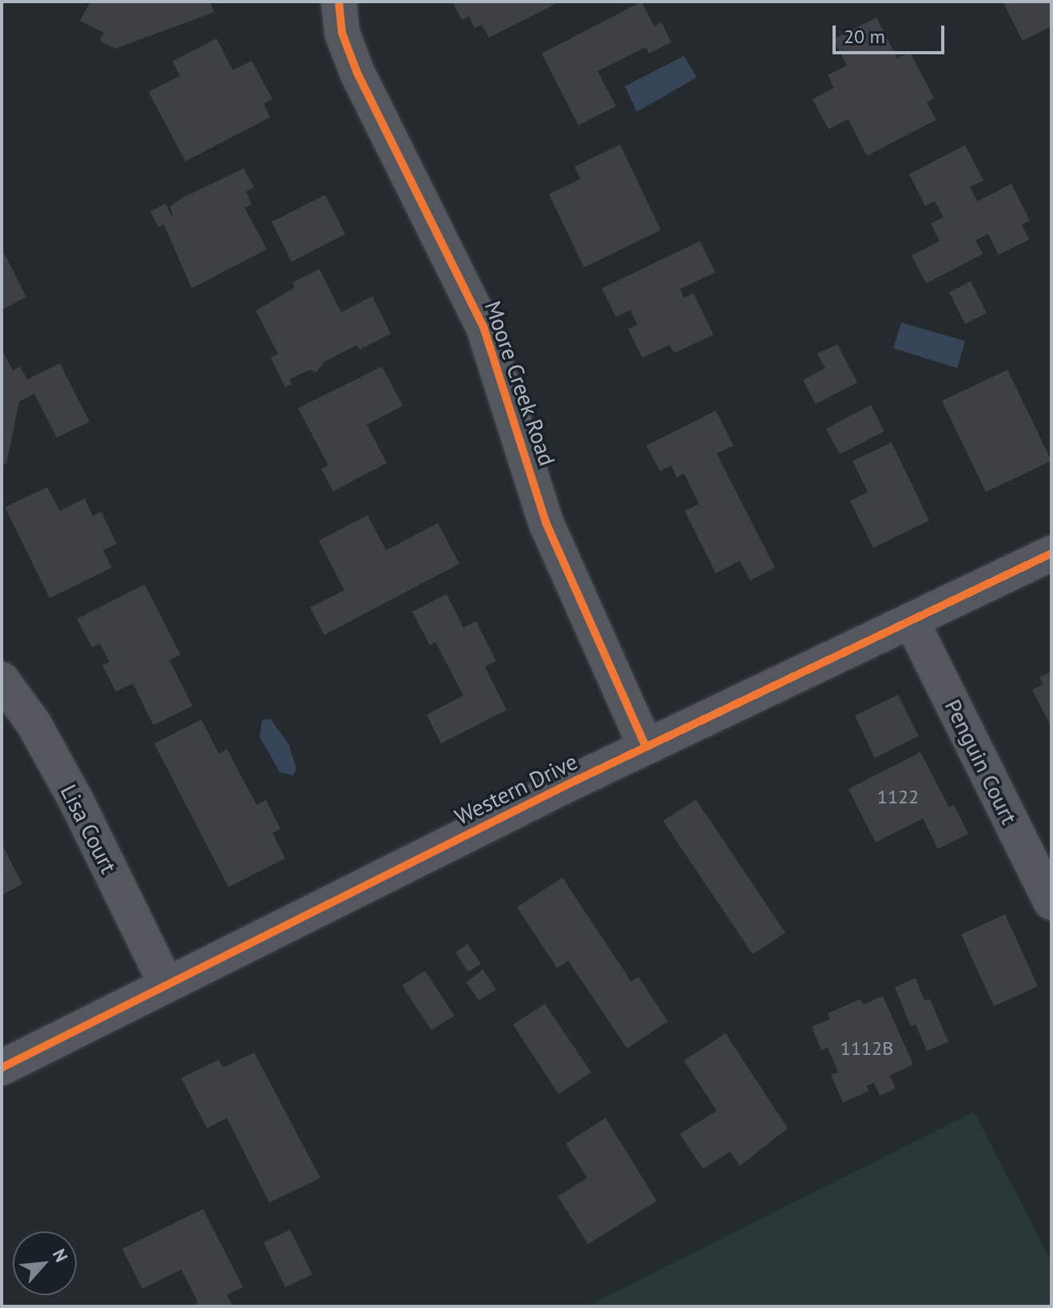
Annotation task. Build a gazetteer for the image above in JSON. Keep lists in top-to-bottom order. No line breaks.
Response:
{"streets":{"street":["Moore Creek Road","Penguin Court","Western Drive","Lisa Court"]},"crossings":[["Moore Creek Road","Western Drive"],["Penguin Court","Western Drive"],["Western Drive","Lisa Court"]],"house_numbers":["1122","1112B"],"scale_bar":"20 m","north":"top right"}
